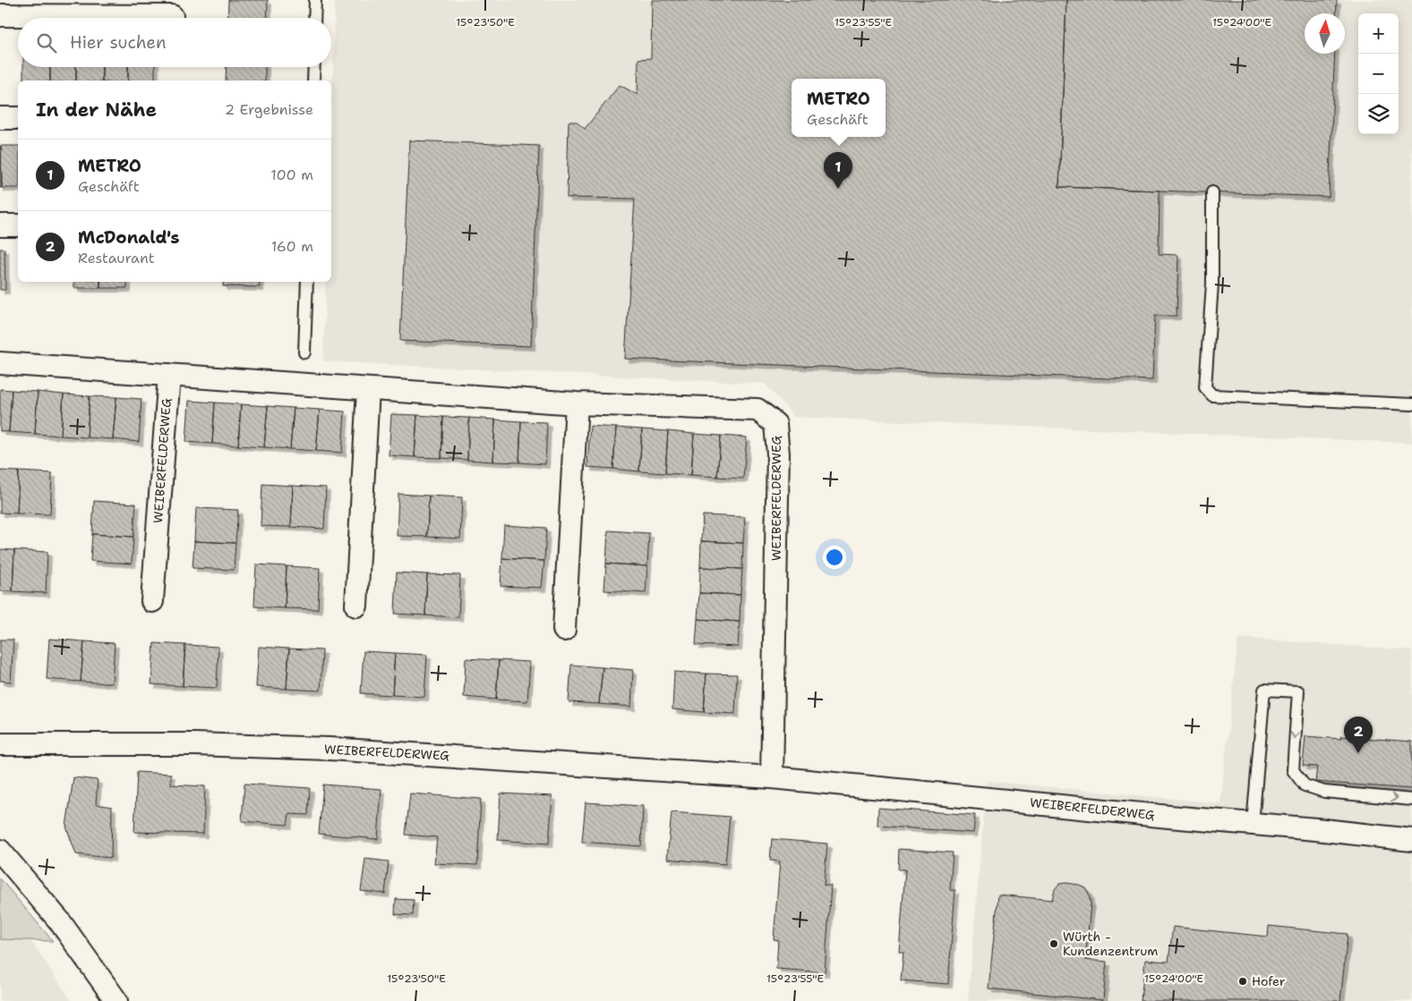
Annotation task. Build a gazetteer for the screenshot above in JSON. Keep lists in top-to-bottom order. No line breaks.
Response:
{"streets":{"street":["WEIBERFELDERWEG"]},"places":["Würth - Kundenzentrum","Hofer"],"north":"top","page":{"map_buttons":["+","−"],"search":"Hier suchen","popup":["METRO","Geschäft"],"heading":["In der Nähe","2 Ergebnisse"],"list":[{"mark":"1","name":"METRO","note":"Geschäft","value":"100 m"},{"mark":"2","name":"McDonald's","note":"Restaurant","value":"160 m"}],"pins":["1","2"]},"coordinates":["15°23'50\"E","15°23'55\"E","15°24'00\"E"]}
